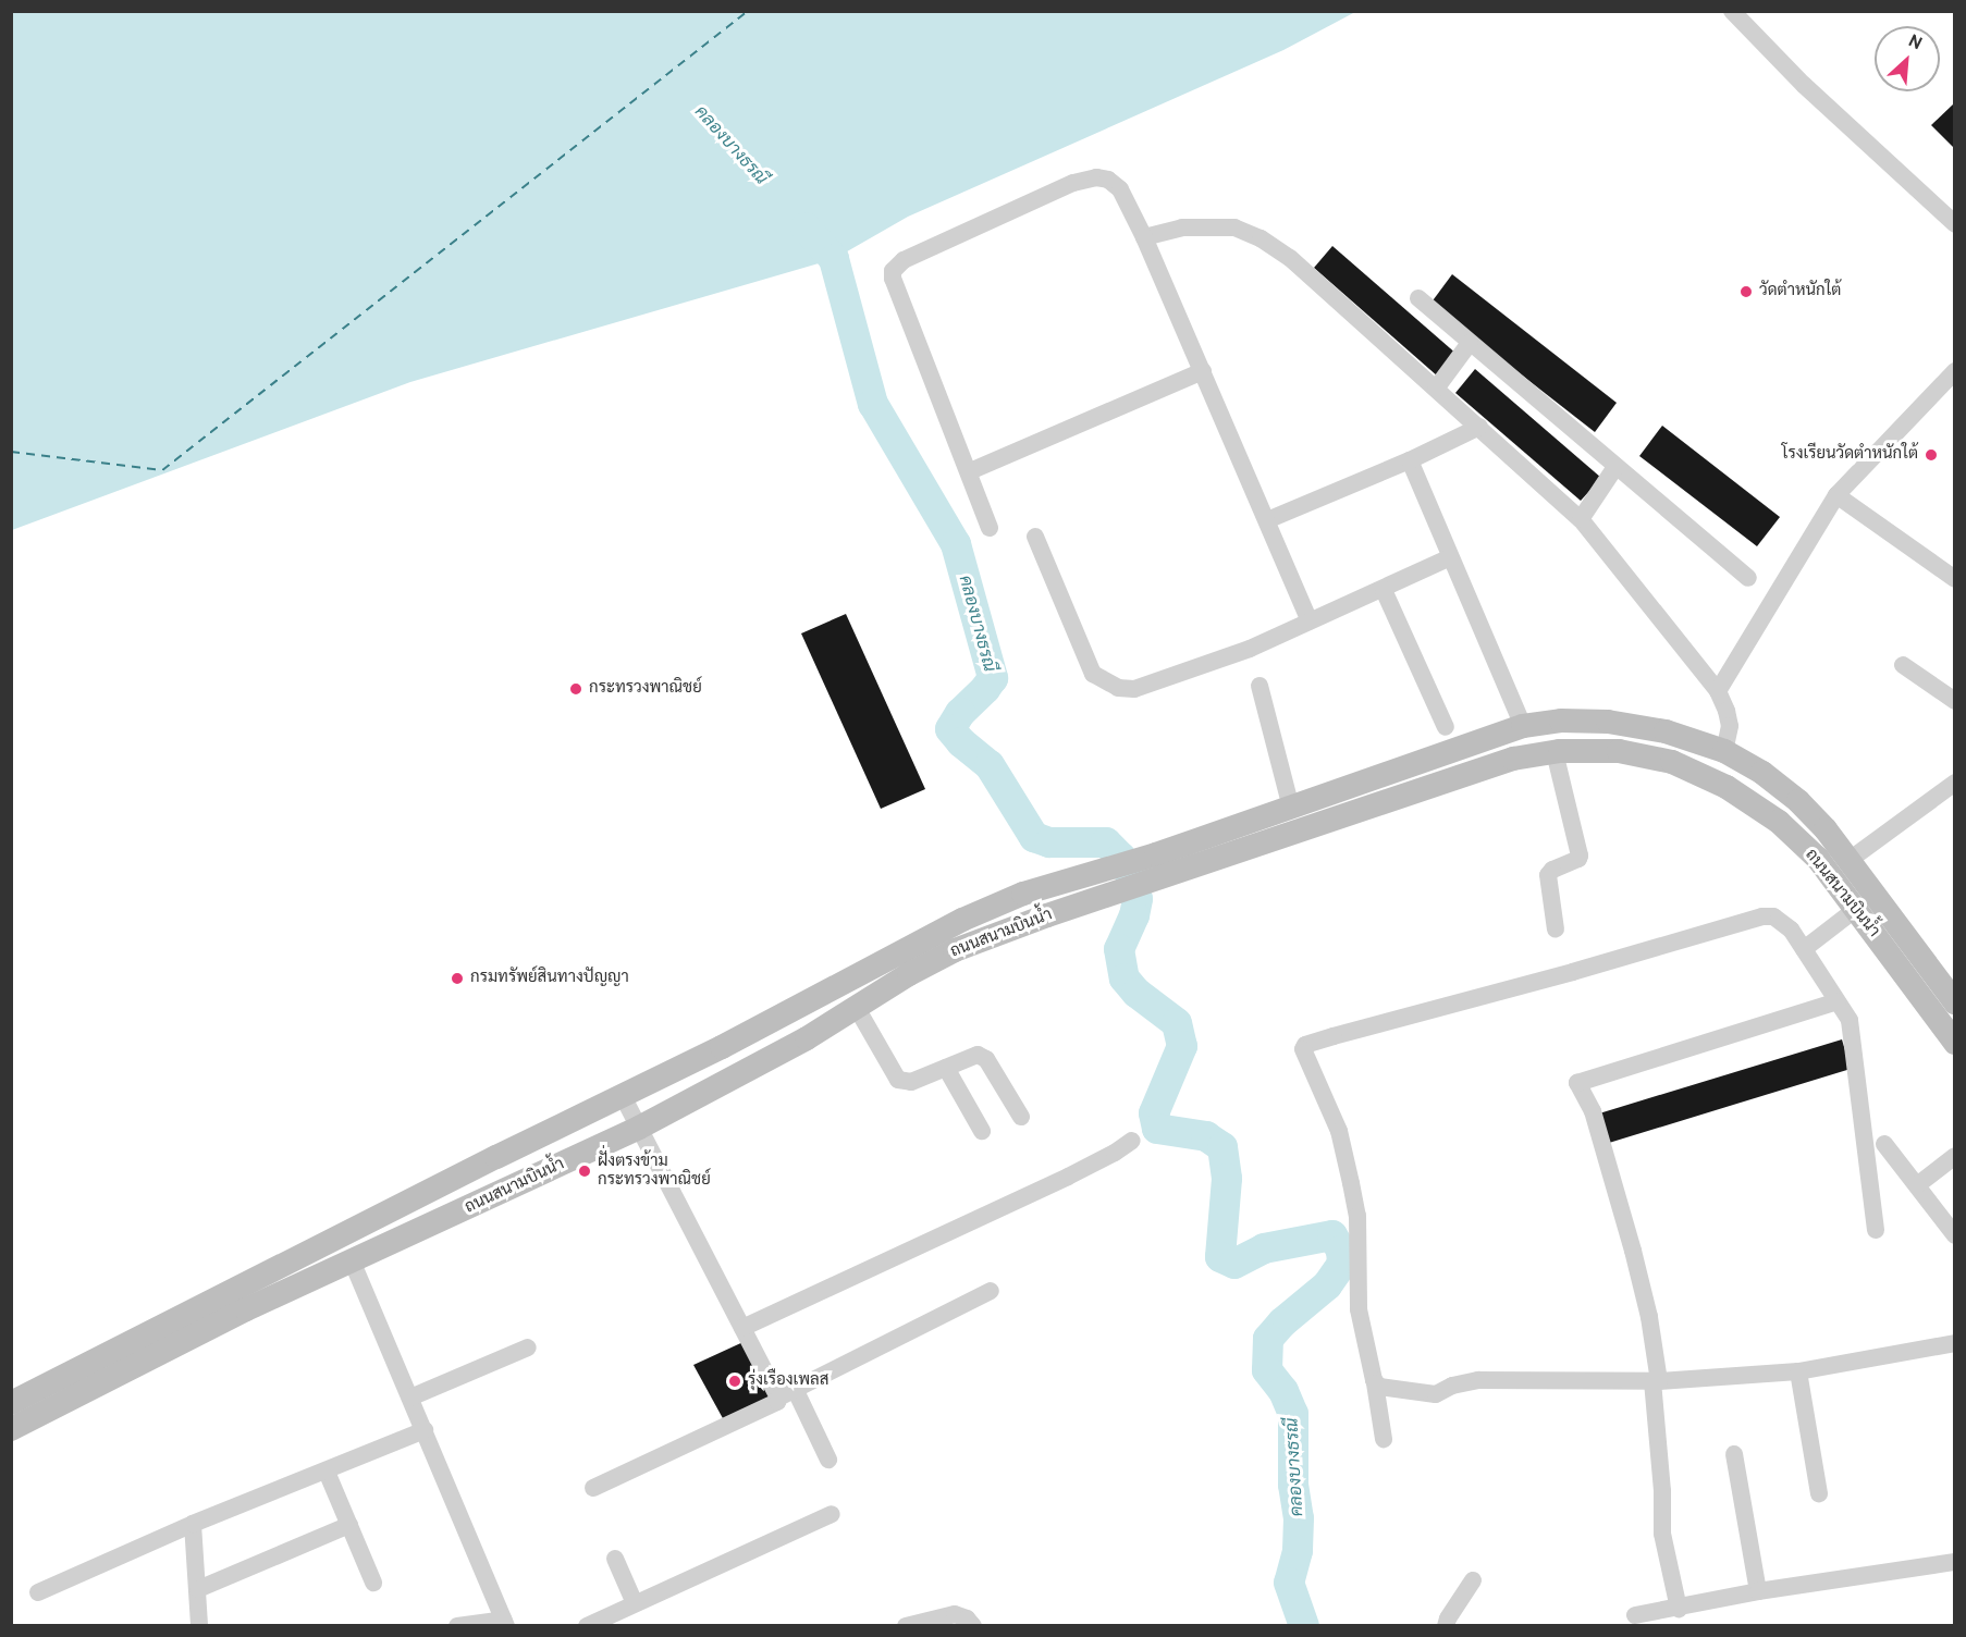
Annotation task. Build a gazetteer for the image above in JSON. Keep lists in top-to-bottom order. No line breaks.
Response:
{"streets":{"main road":["ถนนสนามบินน้ำ"]},"water":["คลองบางธรณี"],"places":["วัดตำหนักใต้","โรงเรียนวัดตำหนักใต้","กระทรวงพาณิชย์","กรมทรัพย์สินทางปัญญา","ฝั่งตรงข้าม กระทรวงพาณิชย์","รุ่งเรืองเพลส"],"north":"top right"}
